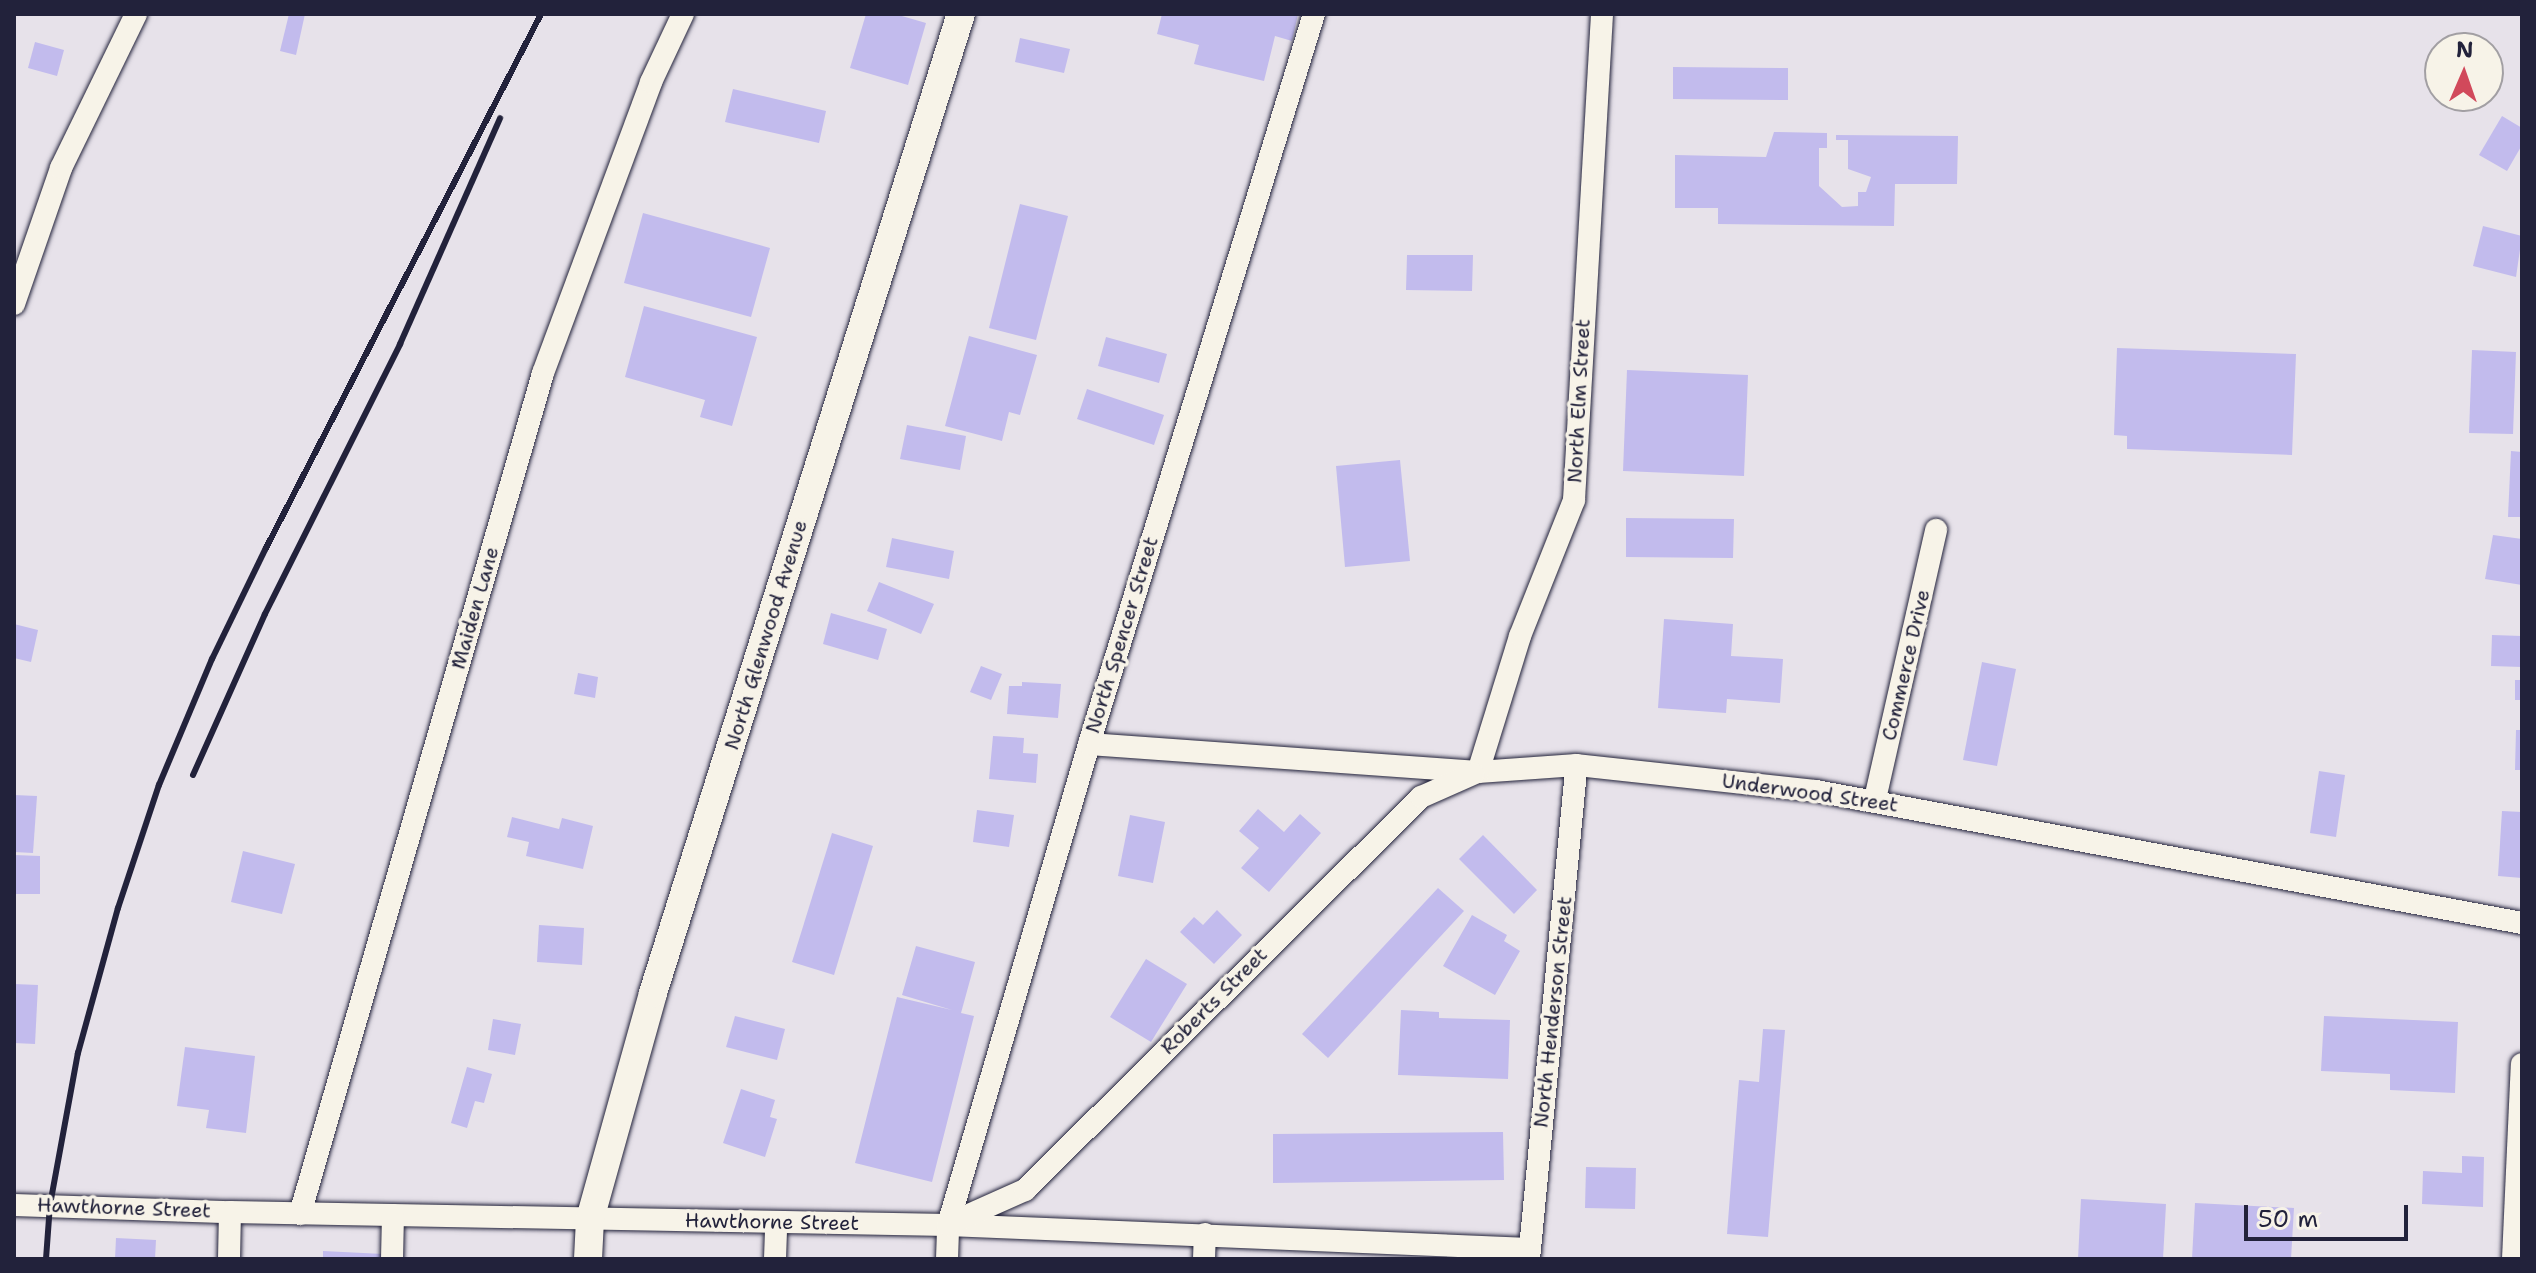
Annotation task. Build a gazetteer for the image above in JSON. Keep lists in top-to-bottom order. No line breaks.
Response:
{"streets":{"main road":["North Glenwood Avenue"],"street":["North Elm Street","Maiden Lane","North Spencer Street","Commerce Drive","Underwood Street","Roberts Street","North Henderson Street","Hawthorne Street"]},"crossings":[["North Elm Street","Underwood Street"],["North Elm Street","Roberts Street"],["Maiden Lane","Hawthorne Street"],["North Glenwood Avenue","Hawthorne Street"],["North Spencer Street","Underwood Street"],["North Spencer Street","Roberts Street"],["North Spencer Street","Hawthorne Street"],["Commerce Drive","Underwood Street"],["Underwood Street","Roberts Street"],["Underwood Street","North Henderson Street"],["Roberts Street","Hawthorne Street"],["North Henderson Street","Hawthorne Street"]],"scale_bar":"50 m","north":"top"}
